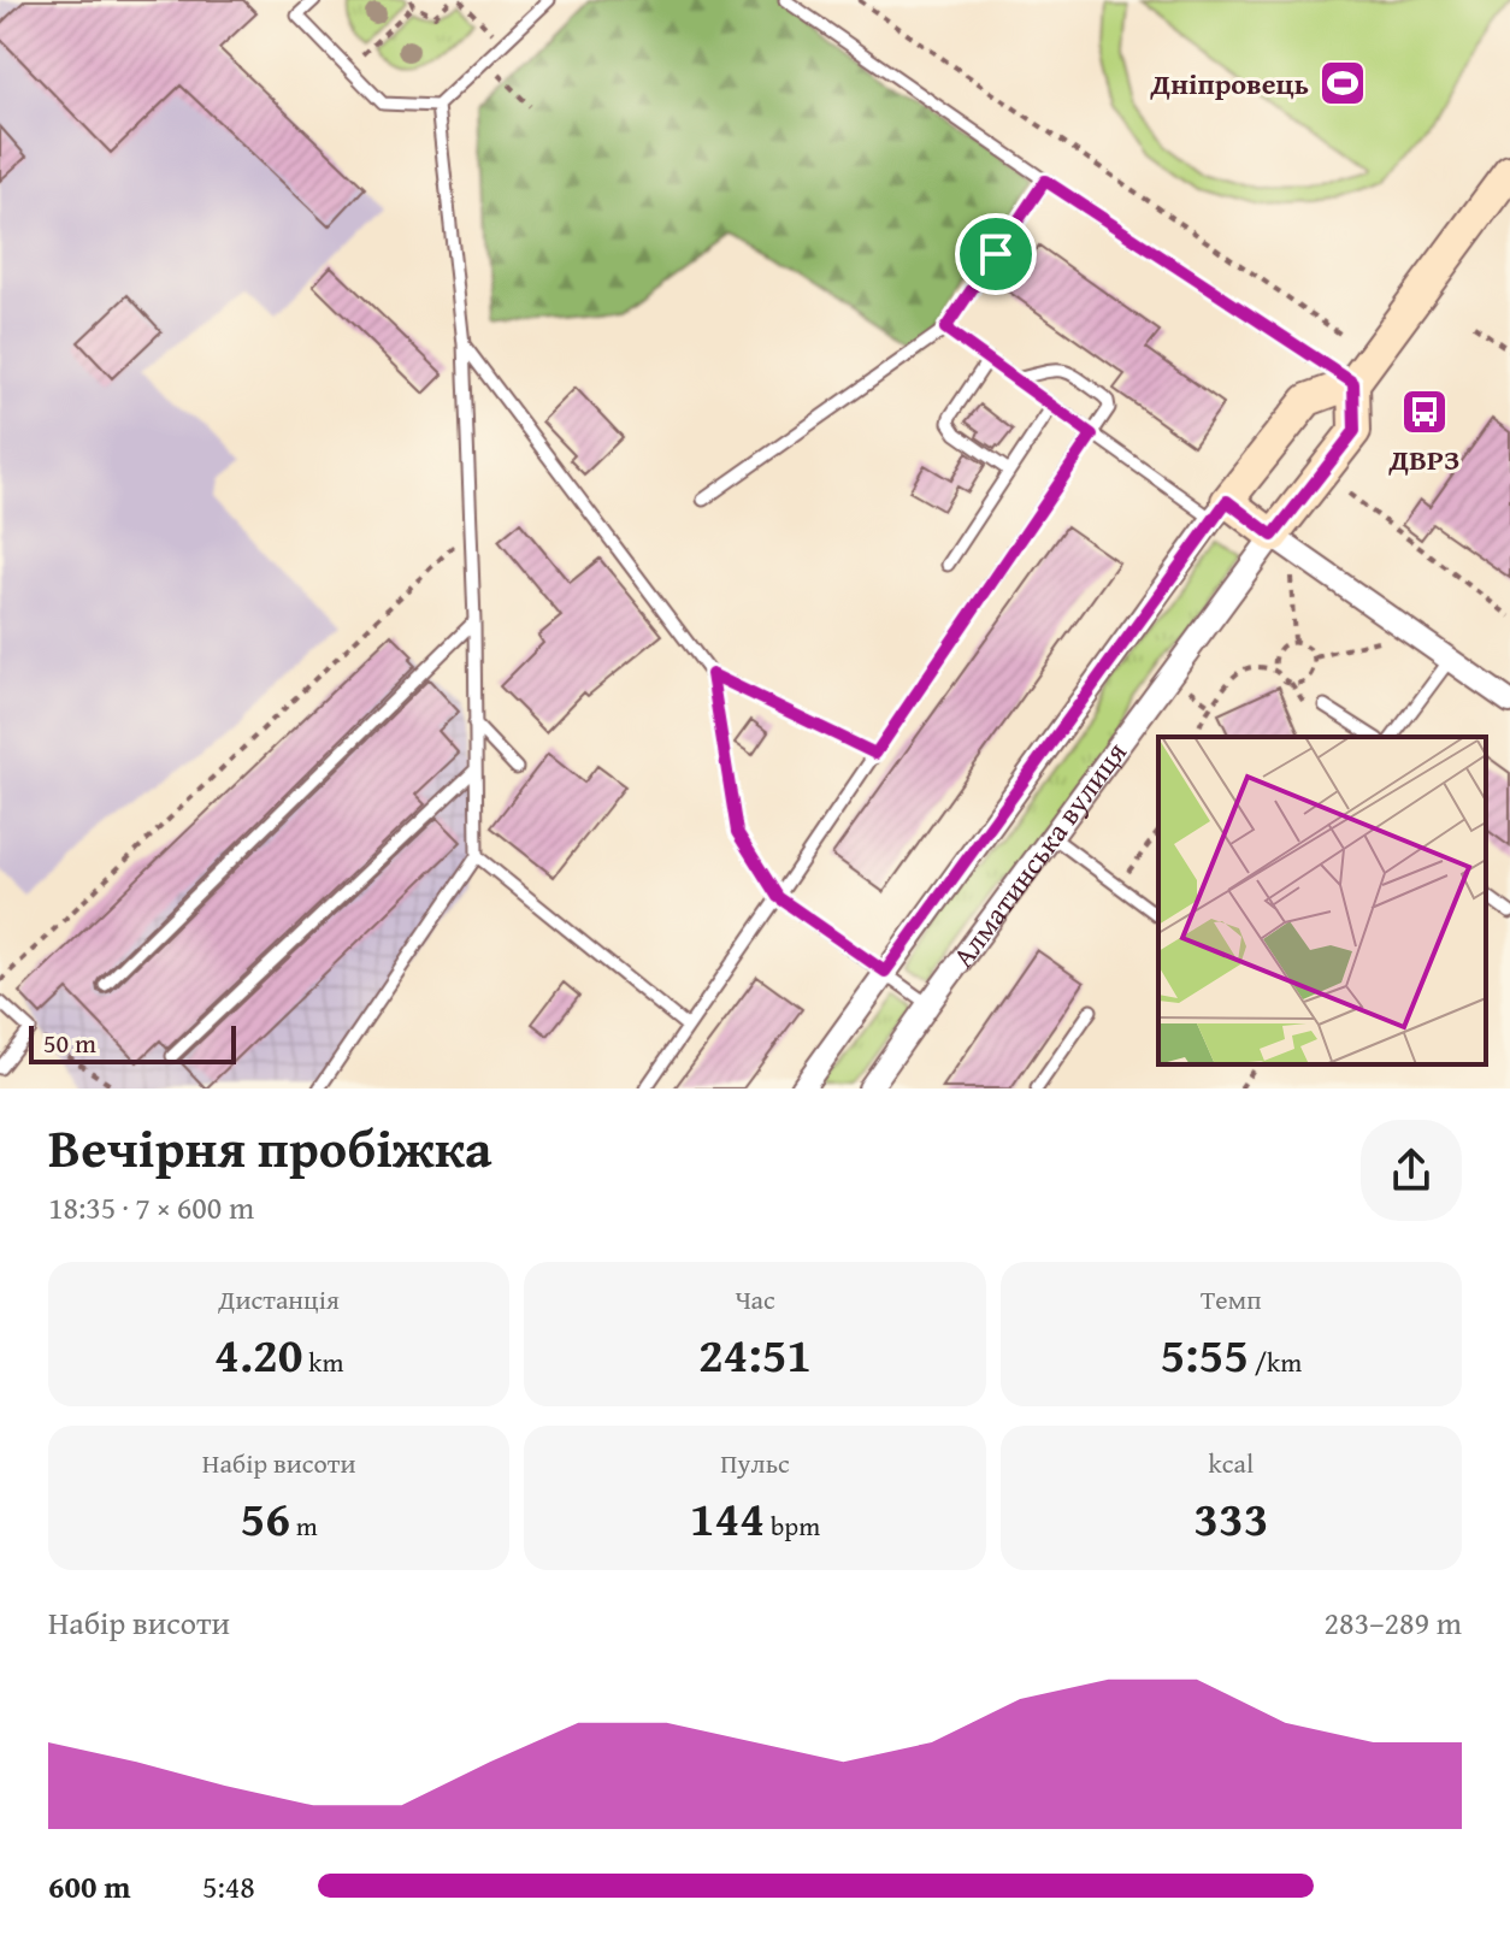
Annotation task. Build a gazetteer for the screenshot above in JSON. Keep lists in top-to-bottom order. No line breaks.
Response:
{"streets":{"street":["Алматинська вулиця"]},"places":{"sports":["Дніпровець"],"bus stop":["ДВРЗ"]},"scale_bar":"50 m","page":{"scale":"50 m","heading":["Вечірня пробіжка","18:35 · 7 × 600 m"],"stats":[["Дистанція","4.20 km"],["Час","24:51"],["Темп","5:55 /km"],["Набір висоти","56 m"],["Пульс","144 bpm"],["kcal","333"]],"chart":["Набір висоти","283–289 m"],"list":[{"name":"600 m","note":"5:48"}]}}
